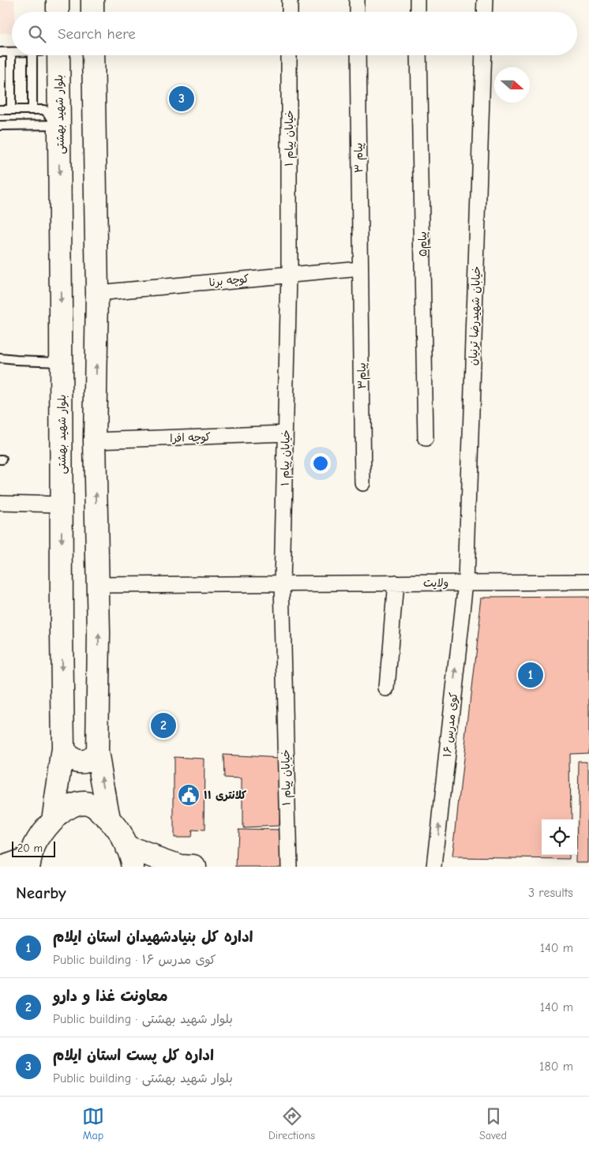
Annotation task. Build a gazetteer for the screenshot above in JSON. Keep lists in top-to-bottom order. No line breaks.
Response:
{"streets":{"main road":["بلوار شهید بهشتی"],"street":["خیابان پیام ۱","پیام ۳","پیام۵","کوچه برنا","خیابان شهیدرضا ترنیان","پیام۳","کوچه افرا","ولایت","کوی مدرس ۱۶"]},"crossings":[["خیابان پیام ۱","کوچه برنا"],["خیابان پیام ۱","کوچه افرا"],["خیابان پیام ۱","ولایت"],["پیام ۳","کوچه برنا"],["پیام ۳","پیام۳"],["کوچه برنا","پیام۳"],["خیابان شهیدرضا ترنیان","ولایت"],["خیابان شهیدرضا ترنیان","کوی مدرس ۱۶"],["ولایت","کوی مدرس ۱۶"]],"places":{"public building":["کلانتری ۱۱"]},"scale_bar":"20 m","north":"right","page":{"search":"Search here","pins":["3","1","2"],"scale":"20 m","heading":["Nearby","3 results"],"list":[{"mark":"1","name":"اداره کل بنیادشهیدان استان ایلام","note":"Public building · کوی مدرس ۱۶","value":"140 m"},{"mark":"2","name":"معاونت غذا و دارو","note":"Public building · بلوار شهید بهشتی","value":"140 m"},{"mark":"3","name":"اداره کل پست استان ایلام","note":"Public building · بلوار شهید بهشتی","value":"180 m"}],"nav":["Map","Directions","Saved"]}}
